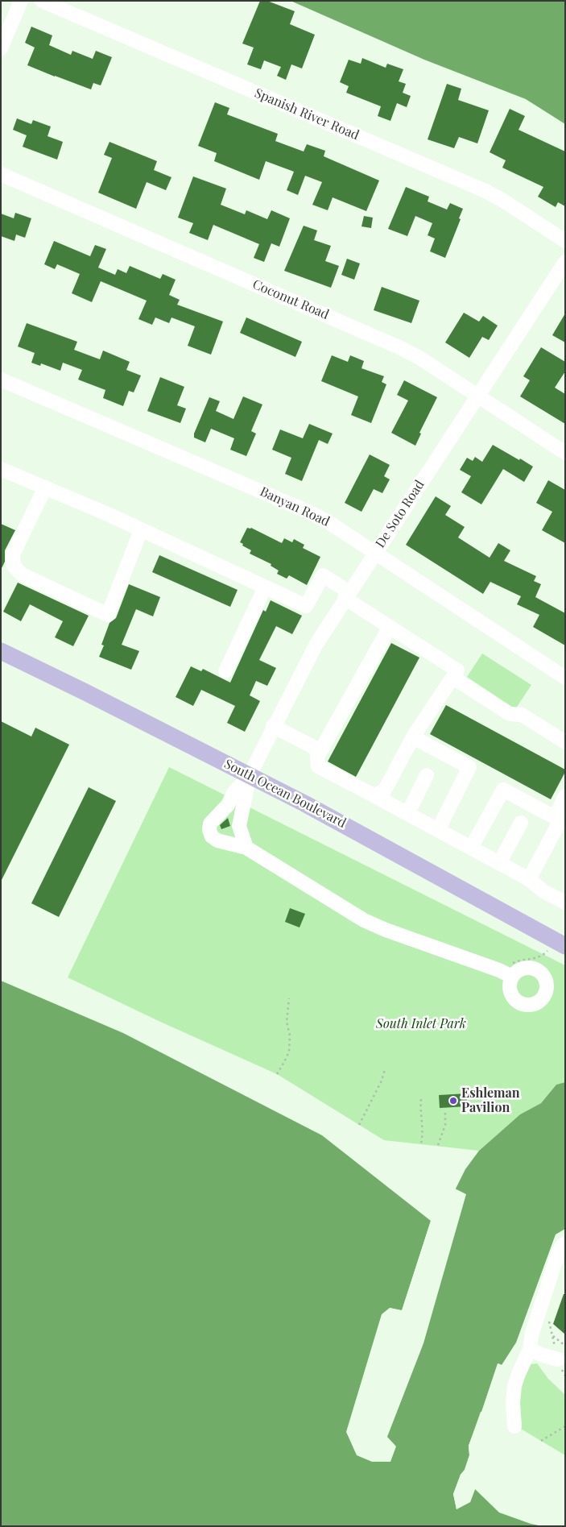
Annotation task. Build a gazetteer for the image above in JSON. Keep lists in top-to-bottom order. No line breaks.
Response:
{"streets":{"main road":["South Ocean Boulevard"],"street":["Spanish River Road","Coconut Road","Banyan Road","De Soto Road"]},"crossings":[["Coconut Road","De Soto Road"],["Banyan Road","De Soto Road"],["De Soto Road","South Ocean Boulevard"]],"parks":["South Inlet Park"],"places":["Eshleman Pavilion"]}
